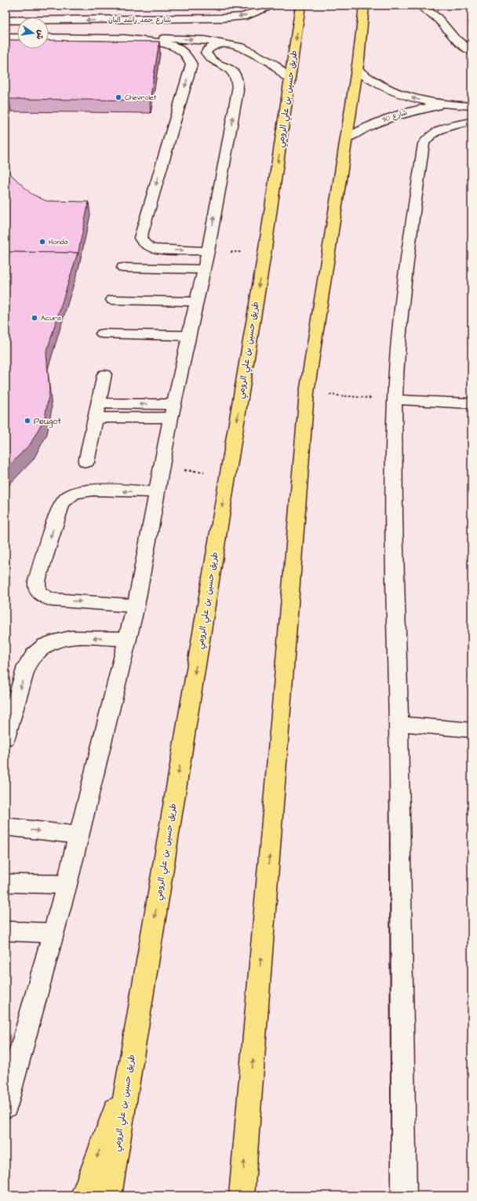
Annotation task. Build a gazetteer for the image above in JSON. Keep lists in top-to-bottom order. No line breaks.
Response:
{"streets":{"highway":["طريق حسين بن علي الرومي"],"street":["شارع حمد راشد البان","شارع 30"]},"places":["Chevrolet","Honda","Acura","Peugot"],"north":"right"}
